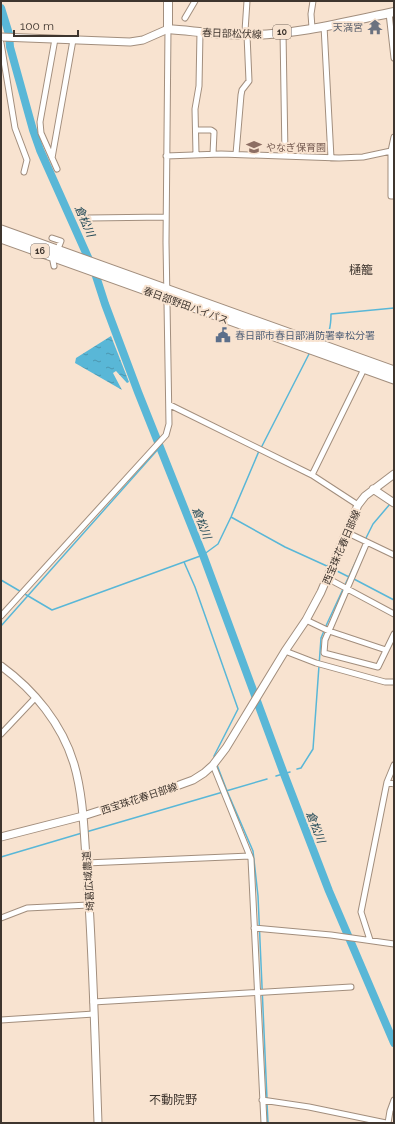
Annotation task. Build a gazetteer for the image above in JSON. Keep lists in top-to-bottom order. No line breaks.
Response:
{"streets":{"highway":["16","春日部野田バイパス"],"main road":["10","春日部松伏線","西宝珠花春日部線","埼葛広域農道"]},"crossings":[["西宝珠花春日部線","埼葛広域農道"]],"districts":["樋籠","不動院野"],"water":["倉松川"],"places":{"temple":["天満宮"],"school or university":["やなぎ保育園"],"public building":["春日部市春日部消防署幸松分署"]},"scale_bar":"100 m"}
